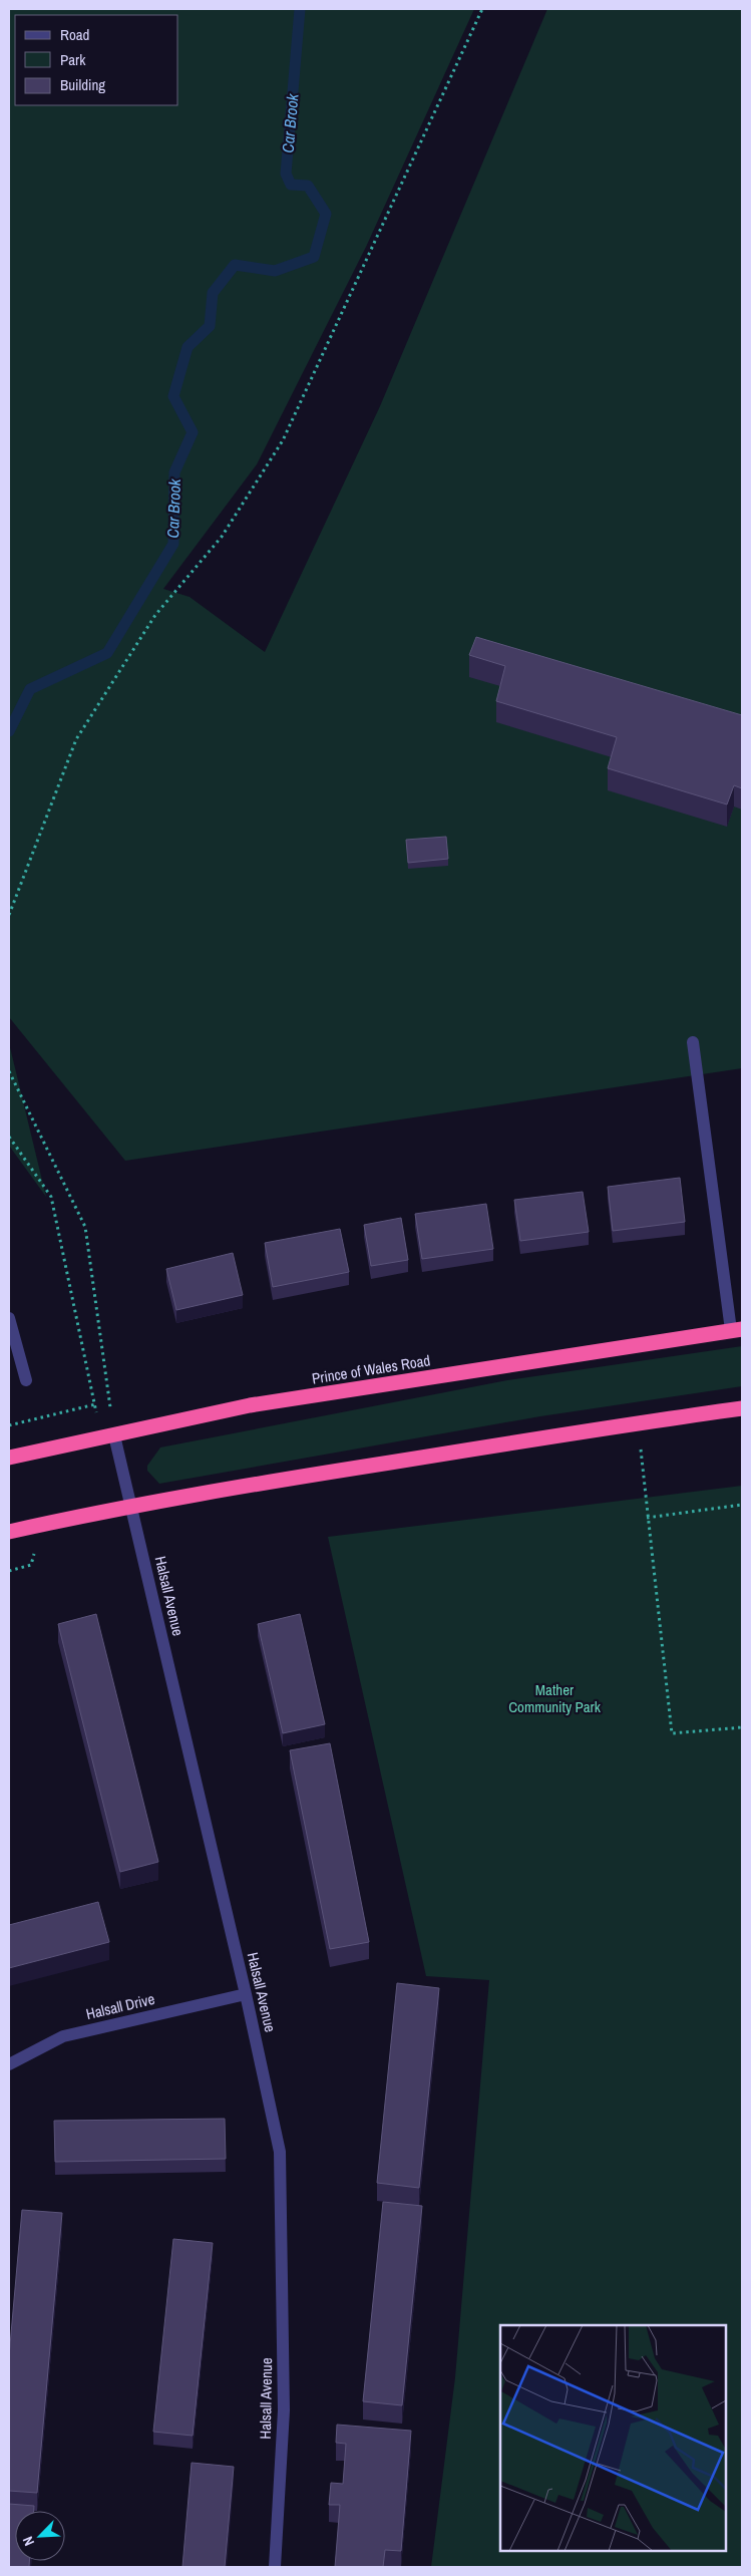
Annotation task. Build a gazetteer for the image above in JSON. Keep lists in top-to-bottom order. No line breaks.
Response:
{"streets":{"highway":["Prince of Wales Road"],"street":["Halsall Avenue","Halsall Drive"]},"crossings":[["Prince of Wales Road","Halsall Avenue"],["Halsall Avenue","Halsall Drive"]],"water":["Car Brook"],"parks":["Mather Community Park"],"legend":["Road","Park","Building"],"north":"bottom left"}
